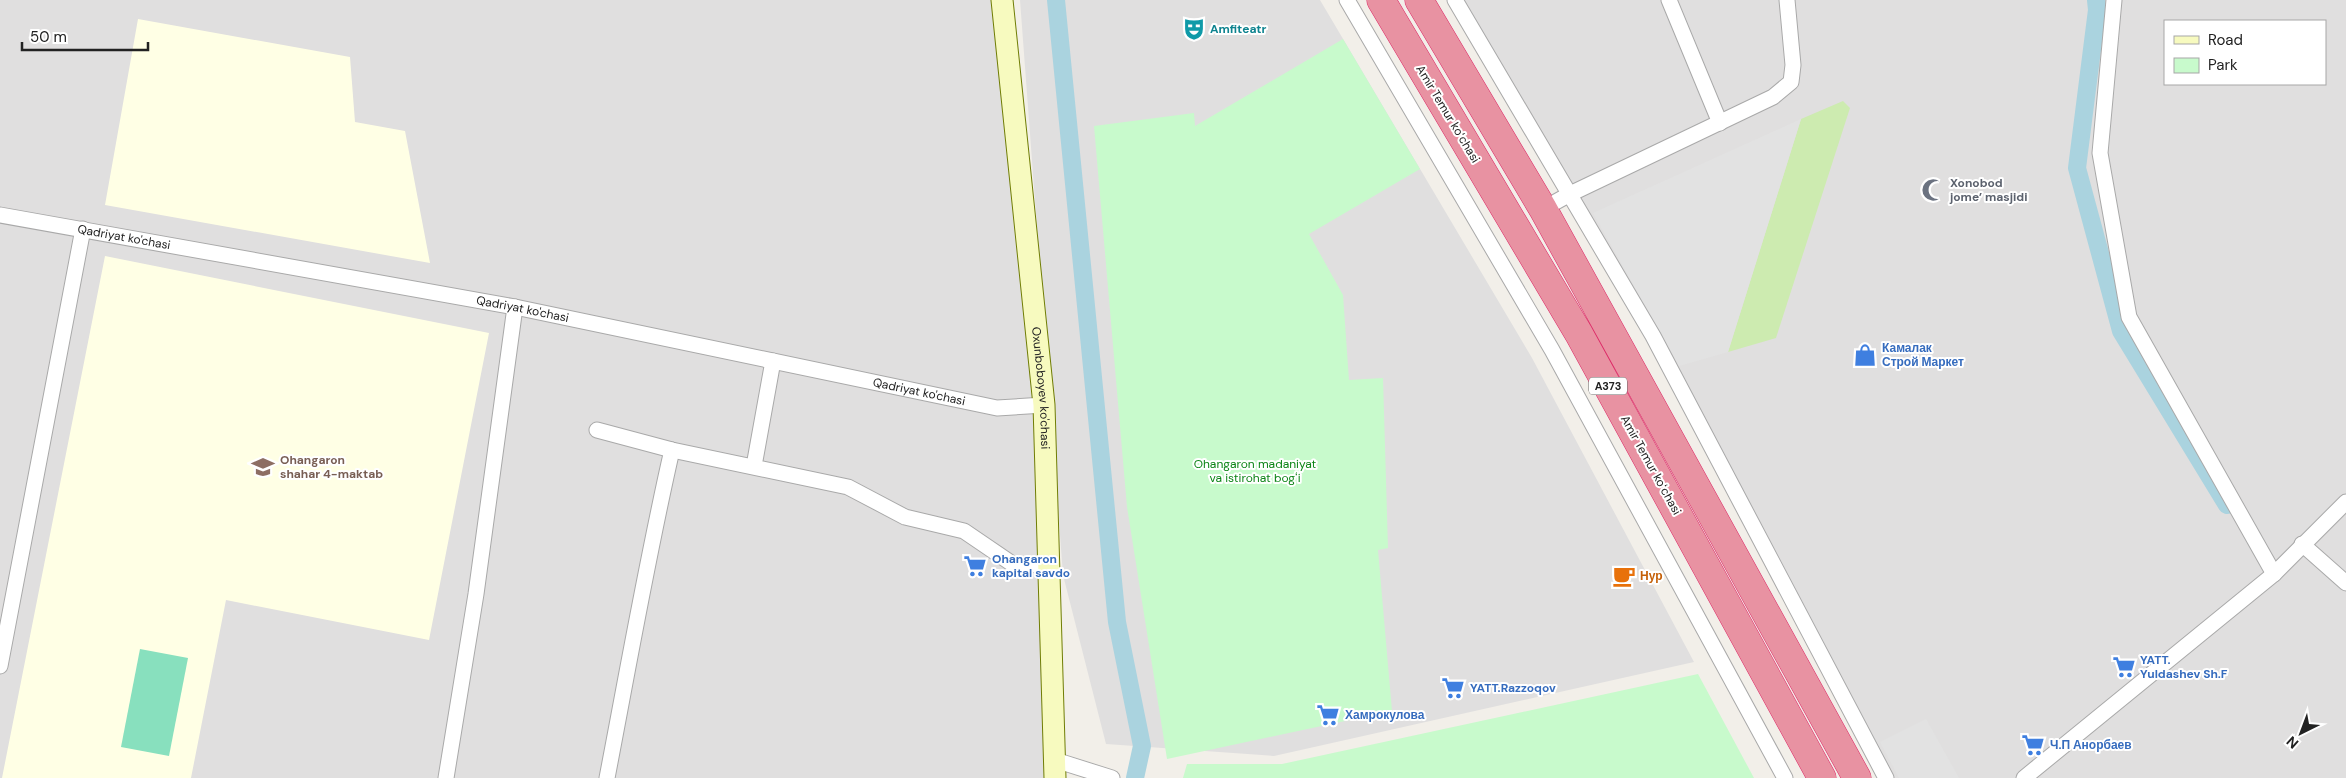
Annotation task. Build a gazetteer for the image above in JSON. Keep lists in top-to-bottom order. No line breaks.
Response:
{"streets":{"highway":["Amir Temur koʻchasi","A373"],"main road":["Oxunboboyev ko'chasi"],"street":["Qadriyat ko'chasi"]},"crossings":[["Qadriyat ko'chasi","Oxunboboyev ko'chasi"]],"parks":["Ohangaron madaniyat va istirohat bogʻi"],"places":{"theatre":["Amfiteatr"],"mosque":["Xonobod jome’ masjidi"],"shop":["Камалак Строй Маркет"],"school or university":["Ohangaron shahar 4-maktab"],"supermarket":["Ohangaron kapital savdo","YATT. Yuldashev Sh.F","YATT.Razzoqov","Хамрокулова","Ч.П Анорбаев"],"cafe":["Нур"]},"legend":["Road","Park"],"scale_bar":"50 m","north":"bottom left"}
